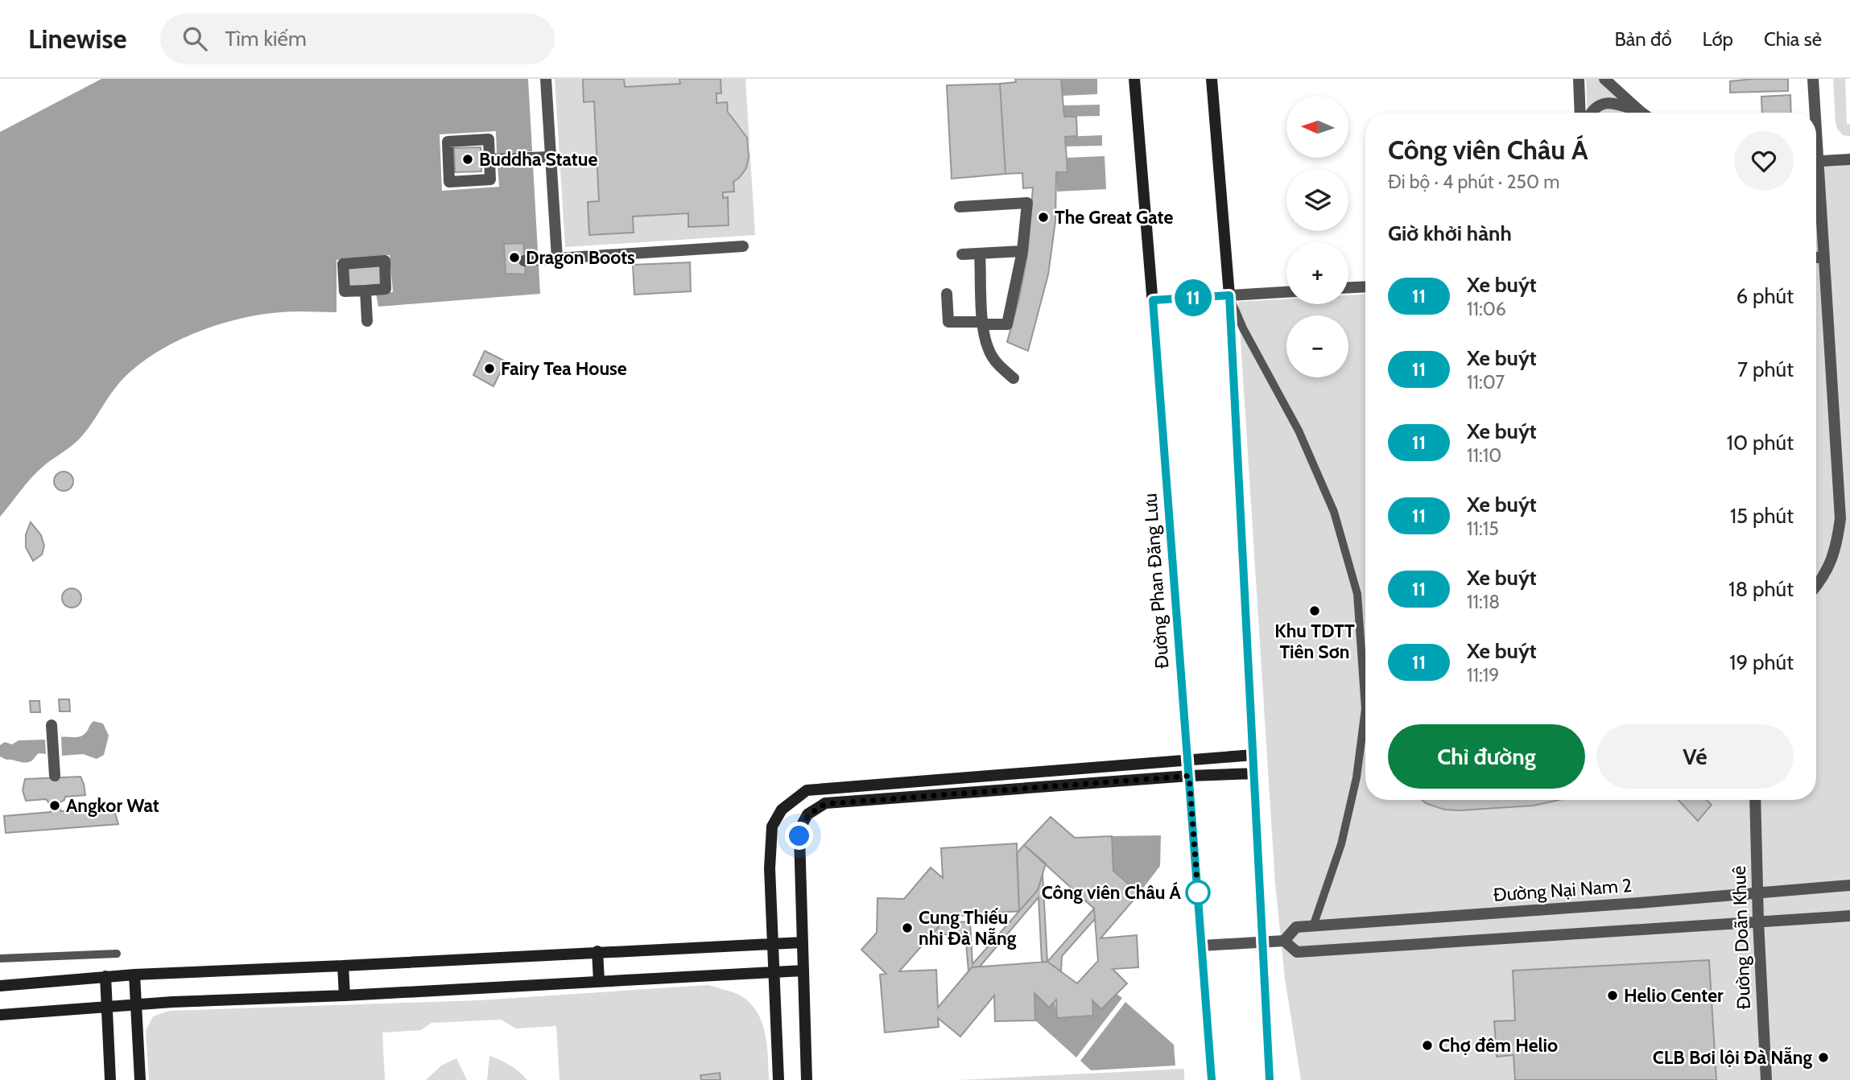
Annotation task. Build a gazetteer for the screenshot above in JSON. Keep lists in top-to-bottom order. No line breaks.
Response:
{"streets":{"street":["Đường Phan Đăng Lưu","Đường Nại Nam 2","Đường Doãn Khuê"]},"crossings":[["Đường Nại Nam 2","Đường Doãn Khuê"]],"places":["Buddha Statue","The Great Gate","Dragon Boots","Fairy Tea House","Khu TDTT Tiên Sơn","Angkor Wat","Công viên Châu Á","Cung Thiếu nhi Đà Nẵng","Helio Center","Chợ đêm Helio","CLB Bơi lội Đà Nẵng"],"lines":["bus line 11"],"north":"left","page":{"header":"Linewise","search":"Tìm kiếm","nav":["Bản đồ","Lớp","Chia sẻ"],"on_map":"11","map_buttons":["+","−"],"heading":[["Công viên Châu Á","Đi bộ · 4 phút · 250 m"],"Giờ khởi hành"],"list":[{"mark":"11","name":"Xe buýt","note":"11:06","value":"6 phút"},{"mark":"11","name":"Xe buýt","note":"11:07","value":"7 phút"},{"mark":"11","name":"Xe buýt","note":"11:10","value":"10 phút"},{"mark":"11","name":"Xe buýt","note":"11:15","value":"15 phút"},{"mark":"11","name":"Xe buýt","note":"11:18","value":"18 phút"},{"mark":"11","name":"Xe buýt","note":"11:19","value":"19 phút"}],"buttons":["Chỉ đường","Vé"]}}
